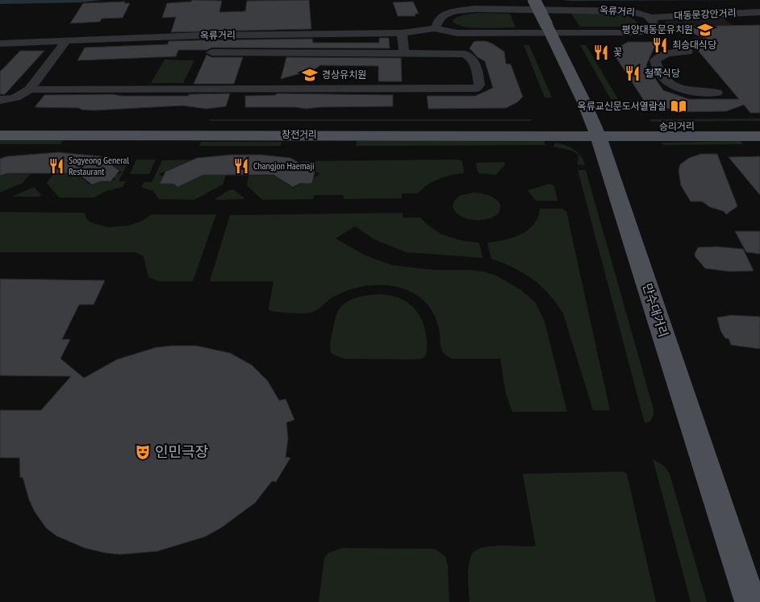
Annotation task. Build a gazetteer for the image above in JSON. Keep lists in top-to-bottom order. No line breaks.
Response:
{"streets":{"main road":["승리거리","창전거리","만수대거리"],"street":["옥류거리","대동문강안거리"]},"crossings":[["옥류거리","대동문강안거리"],["옥류거리","만수대거리"],["승리거리","창전거리"],["승리거리","만수대거리"],["창전거리","만수대거리"]],"places":{"school or university":["평양대동문유치원","경상유치원"],"restaurant":["최승대식당","꽃","철쭉식당","Sogyeong General Restaurant","Changjon Haemaji"],"library":["옥류교신문도서열람실"],"theatre":["인민극장"]}}
